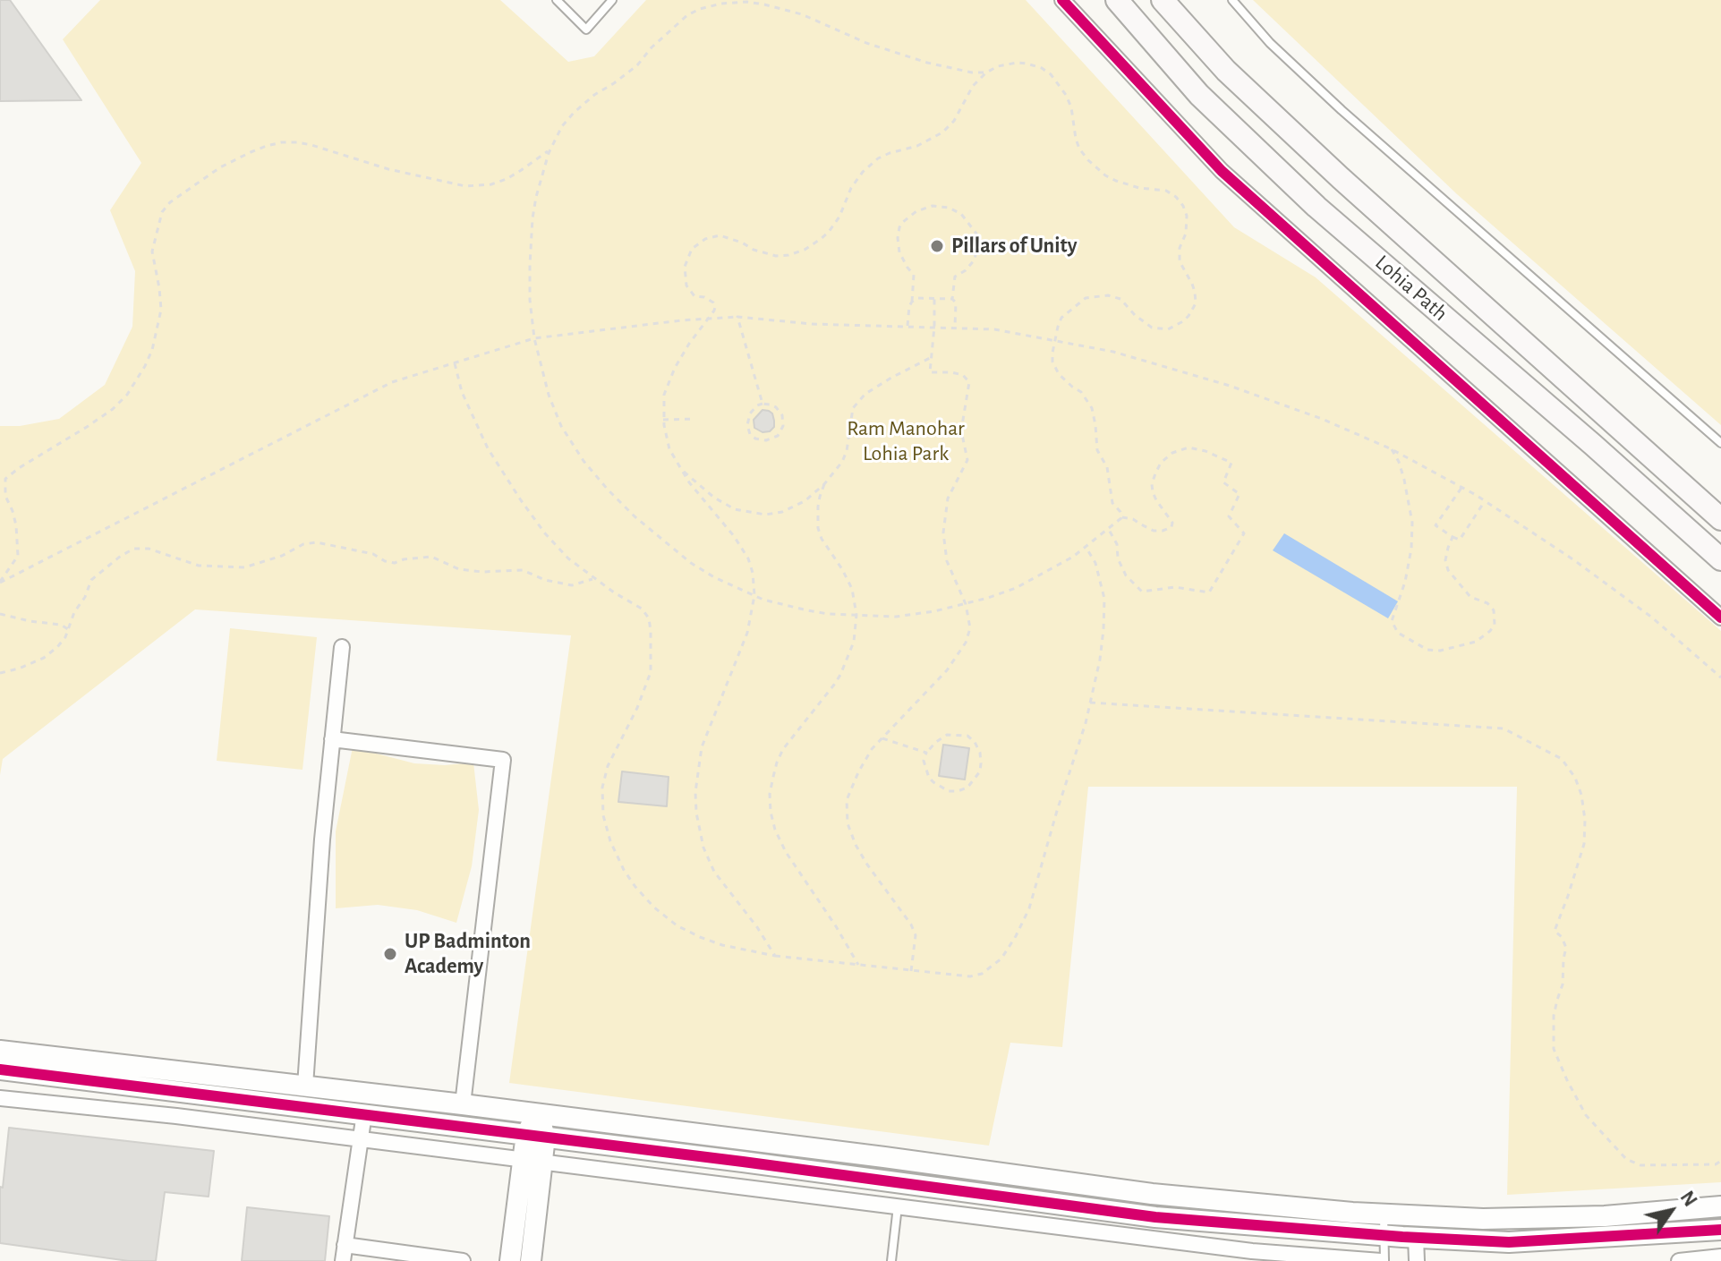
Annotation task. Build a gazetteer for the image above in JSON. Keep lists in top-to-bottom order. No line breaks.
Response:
{"streets":{"main road":["Lohia Path"]},"parks":["Ram Manohar Lohia Park"],"places":["Pillars of Unity","UP Badminton Academy"],"north":"top right"}
